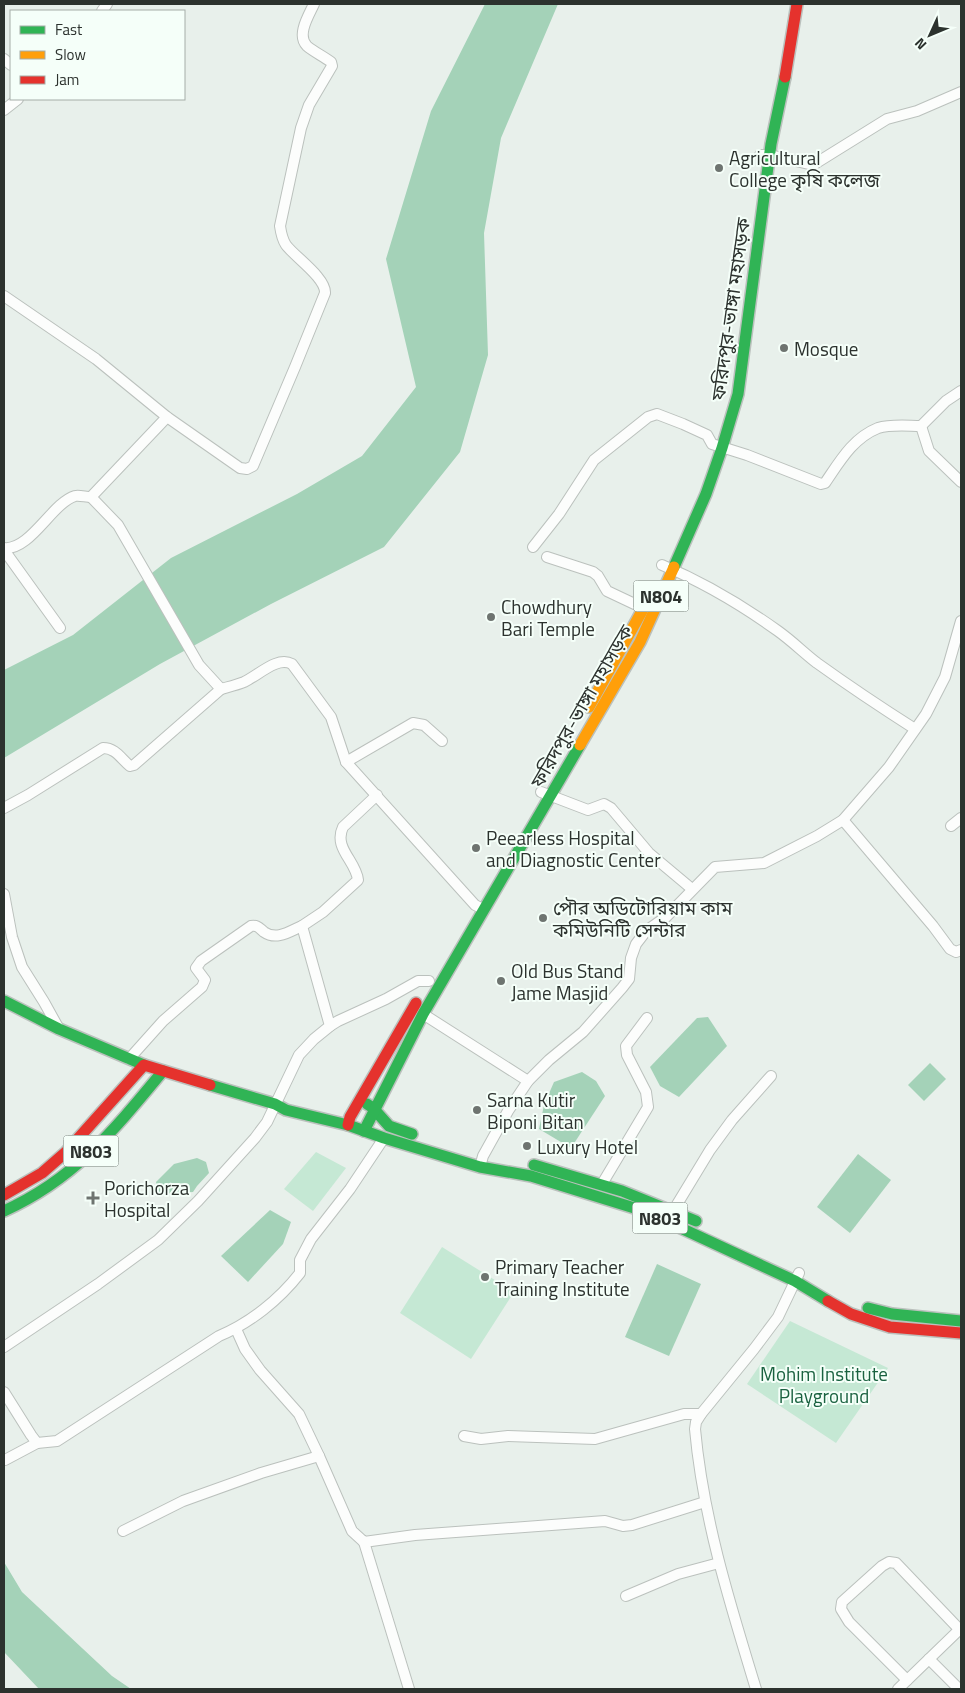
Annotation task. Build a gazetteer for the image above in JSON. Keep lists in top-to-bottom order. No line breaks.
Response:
{"streets":{"main road":["ফরিদপুর-ভাঙ্গা মহাসড়ক","N804","N803"]},"crossings":[["ফরিদপুর-ভাঙ্গা মহাসড়ক","N803"]],"parks":["Mohim Institute Playground"],"places":{"other":["Agricultural College কৃষি কলেজ","Mosque","Chowdhury Bari Temple","Peearless Hospital and Diagnostic Center","পৌর অডিটোরিয়াম কাম কমিউনিটি সেন্টার","Old Bus Stand Jame Masjid","Sarna Kutir Biponi Bitan","Luxury Hotel","Primary Teacher Training Institute"],"health":["Porichorza Hospital"]},"legend":["Fast","Slow","Jam"],"north":"bottom left"}
